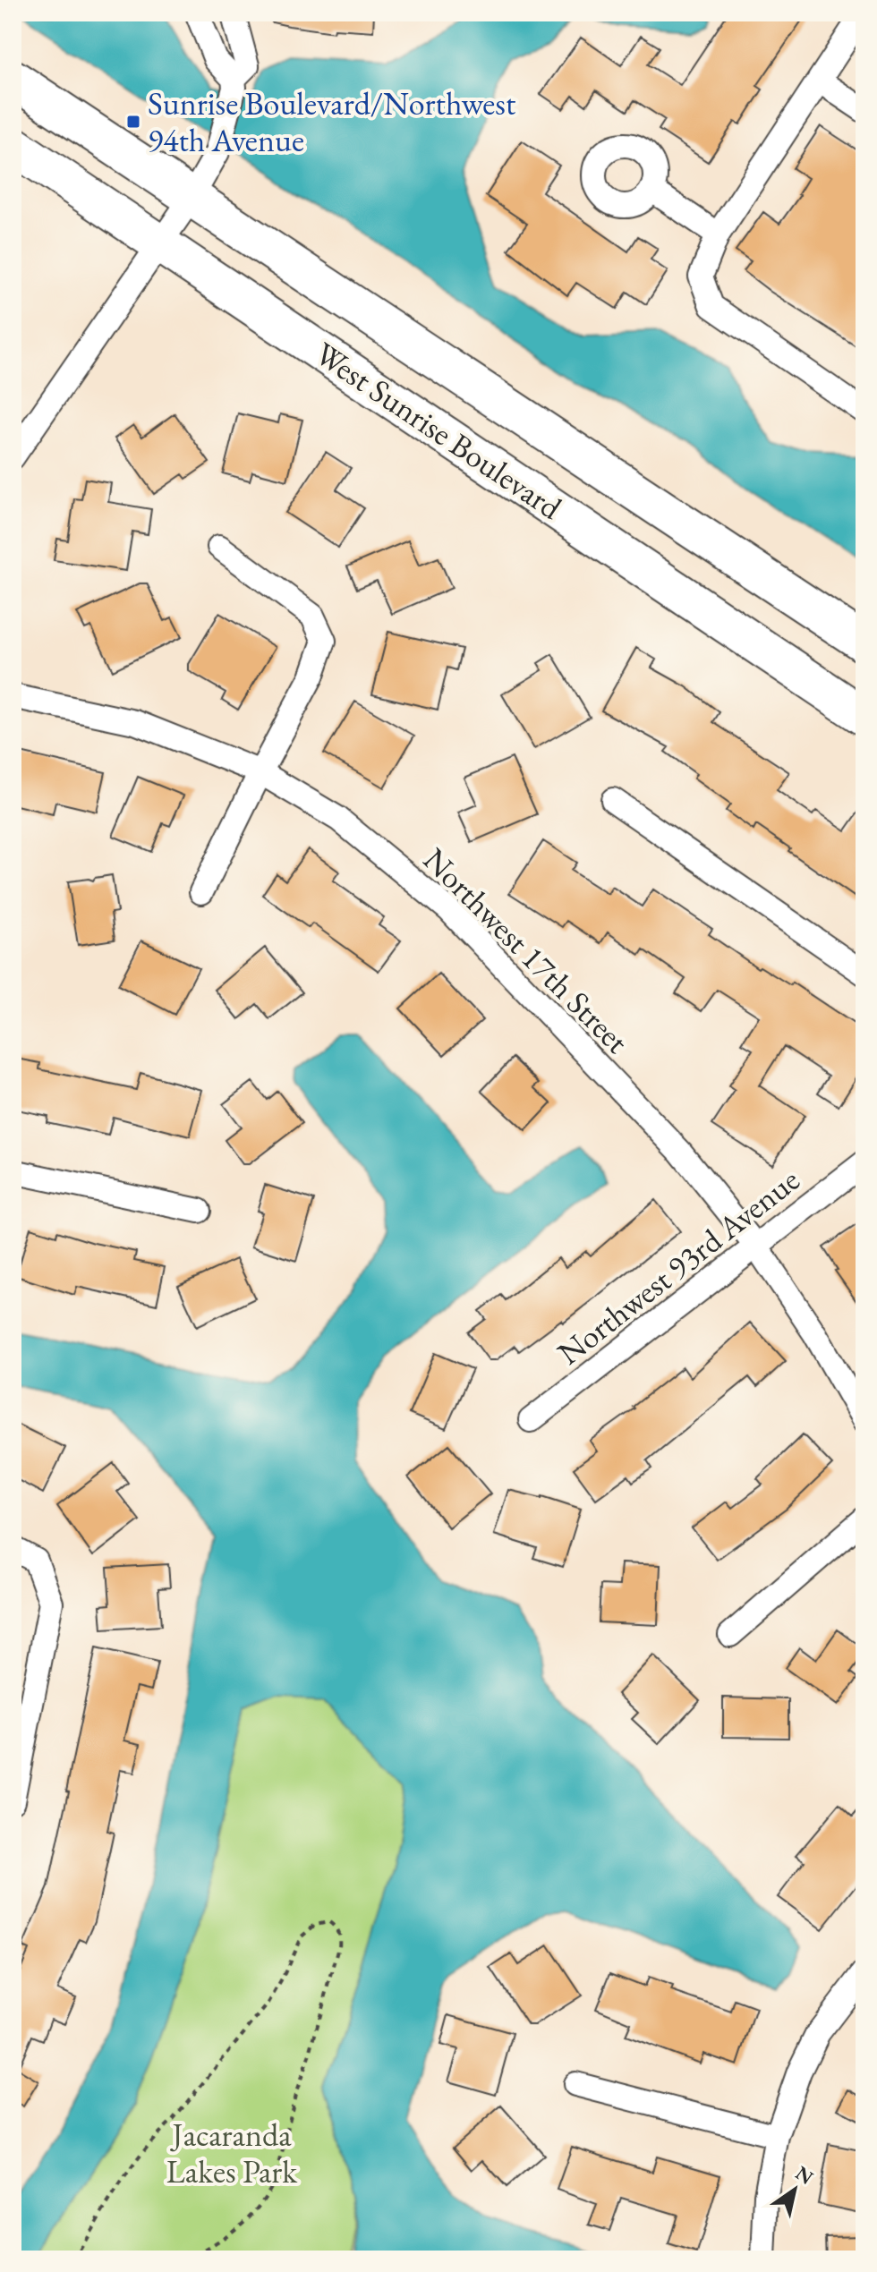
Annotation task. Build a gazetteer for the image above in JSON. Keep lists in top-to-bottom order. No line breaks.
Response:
{"streets":{"highway":["West Sunrise Boulevard"],"street":["Northwest 17th Street","Northwest 93rd Avenue"]},"crossings":[["Northwest 17th Street","Northwest 93rd Avenue"]],"parks":["Jacaranda Lakes Park"],"places":{"transit":["Sunrise Boulevard/Northwest 94th Avenue"]},"north":"top right"}
